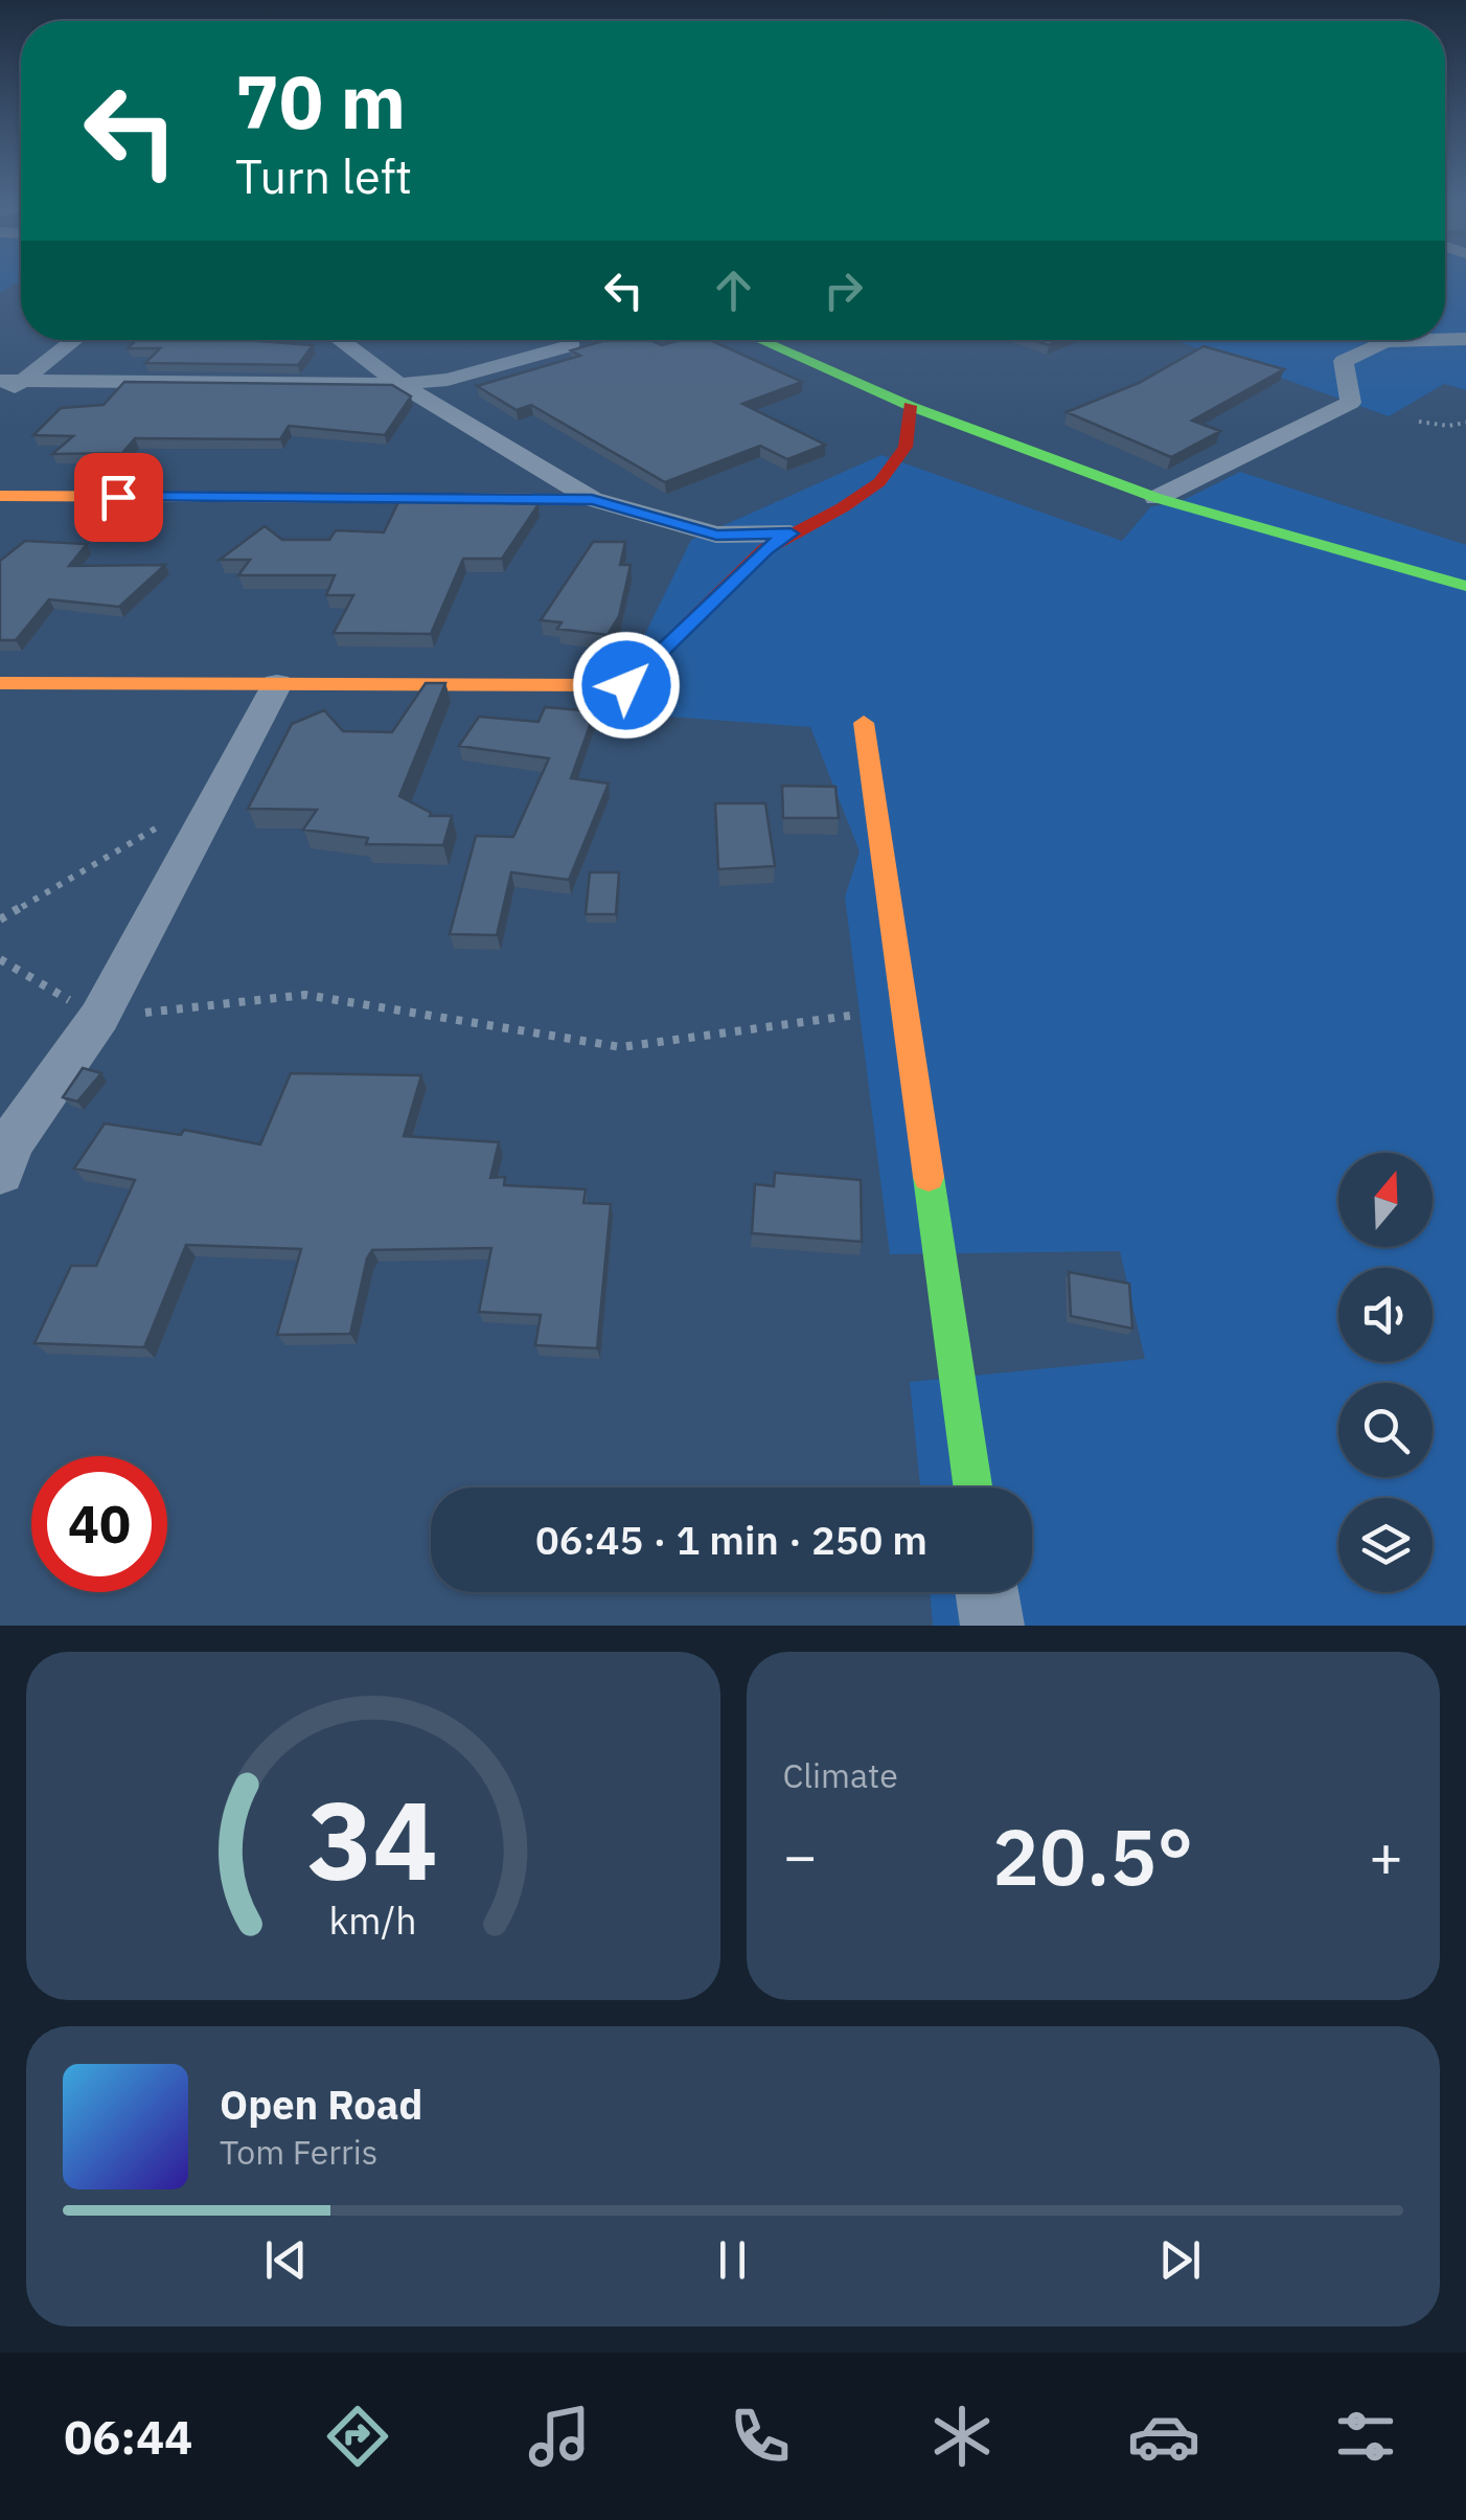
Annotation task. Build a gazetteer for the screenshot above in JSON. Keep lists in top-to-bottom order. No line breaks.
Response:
{"north":"top","page":{"turn":["70 m","Turn left"],"limit":"40","trip":"06:45 · 1 min · 250 m","tile":"Climate","heat":["−","20.5°","+"],"song":["Open Road","Tom Ferris"],"tabs":"06:44","gauge":["34","km/h"]}}
